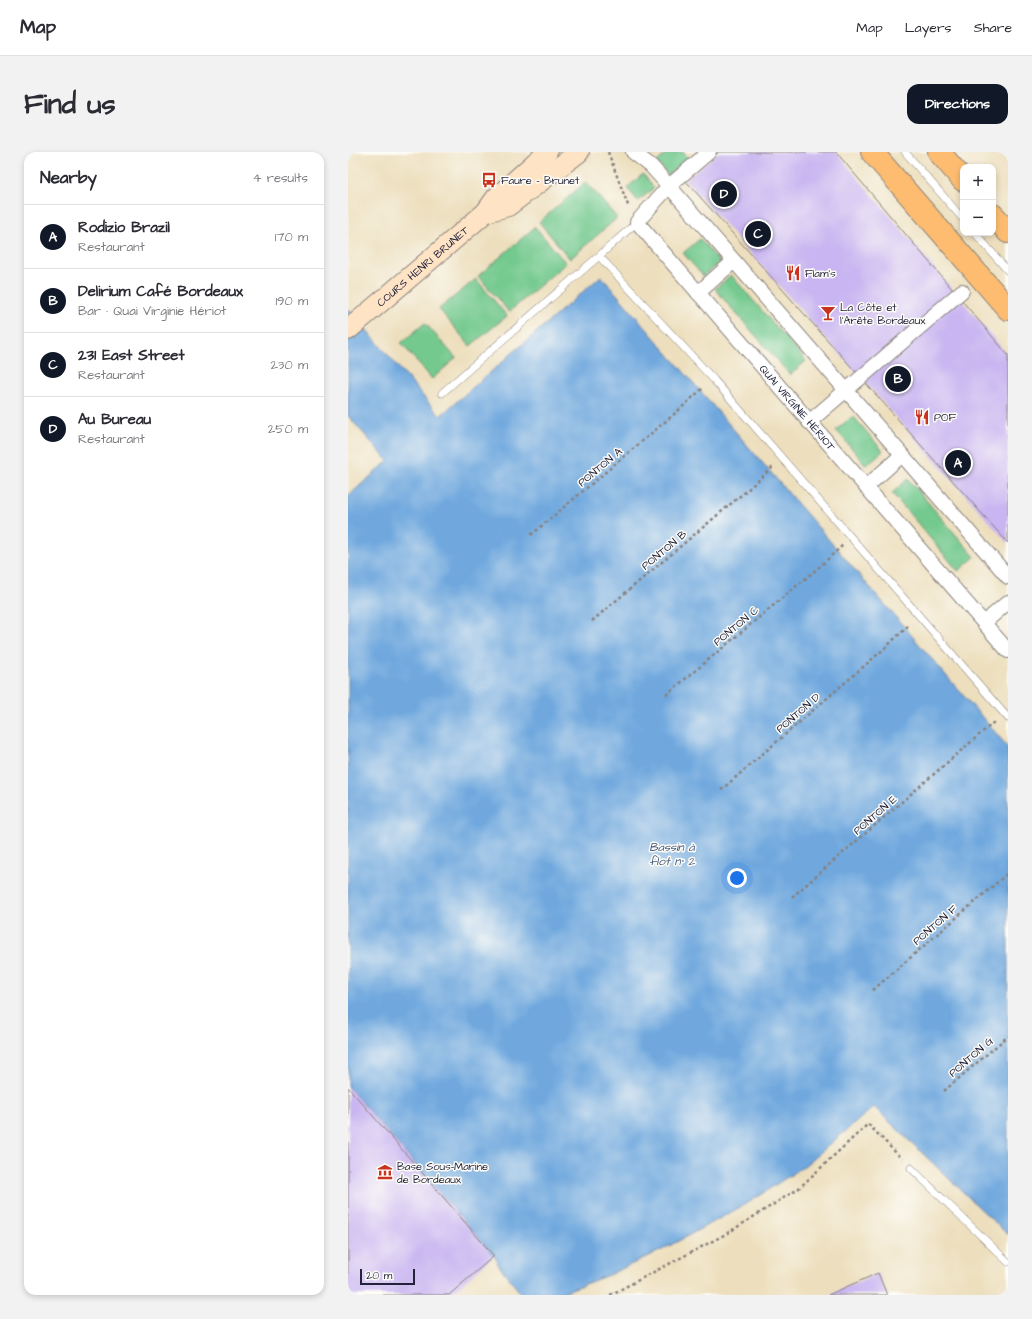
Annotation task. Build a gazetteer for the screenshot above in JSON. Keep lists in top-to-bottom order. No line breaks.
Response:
{"streets":{"street":["COURS HENRI BRUNET","QUAI VIRGINIE HÉRIOT"],"path":["PONTON A","PONTON B","PONTON C","PONTON D","PONTON E","PONTON F","PONTON G"]},"water":["Bassin à flot n° 2"],"places":{"bus stop":["Faure - Brunet"],"restaurant":["Flam's","POF"],"bar":["La Côte et l'Arête Bordeaux"],"museum":["Base Sous-Marine de Bordeaux"]},"scale_bar":"20 m","page":{"header":"Map","nav":["Map","Layers","Share"],"buttons":"Directions","title":"Find us","heading":["Nearby","4 results"],"map_buttons":["+","−"],"pins":["D","C","B","A"],"list":[{"mark":"A","name":"Rodizio Brazil","note":"Restaurant","value":"170 m"},{"mark":"B","name":"Delirium Café Bordeaux","note":"Bar · Quai Virginie Hériot","value":"190 m"},{"mark":"C","name":"231 East Street","note":"Restaurant","value":"230 m"},{"mark":"D","name":"Au Bureau","note":"Restaurant","value":"250 m"}],"scale":"20 m"}}
